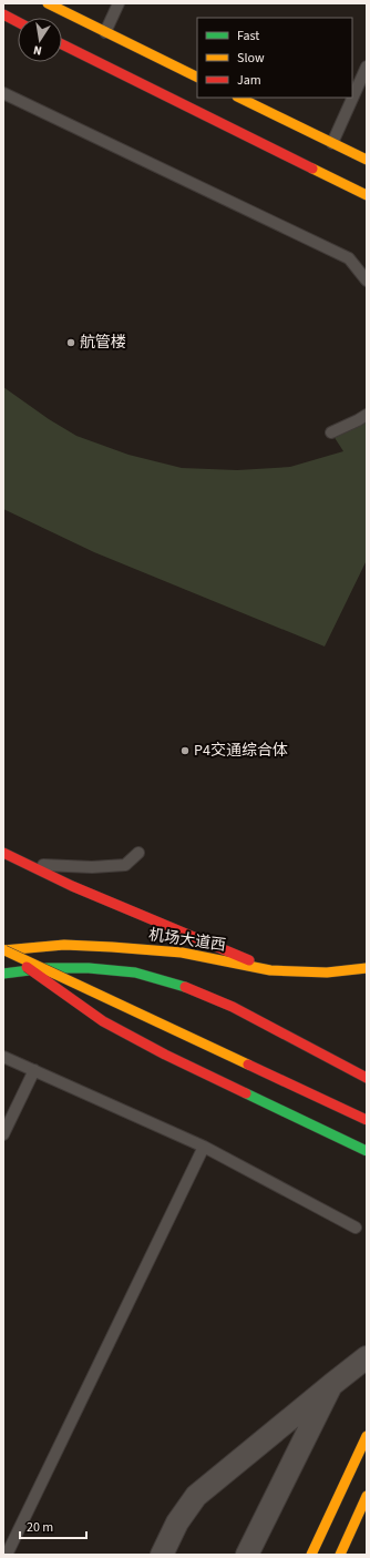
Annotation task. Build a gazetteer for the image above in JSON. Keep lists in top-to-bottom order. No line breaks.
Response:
{"streets":{"main road":["机场大道西"]},"places":["航管楼","P4交通综合体"],"legend":["Fast","Slow","Jam"],"scale_bar":"20 m","north":"bottom"}
